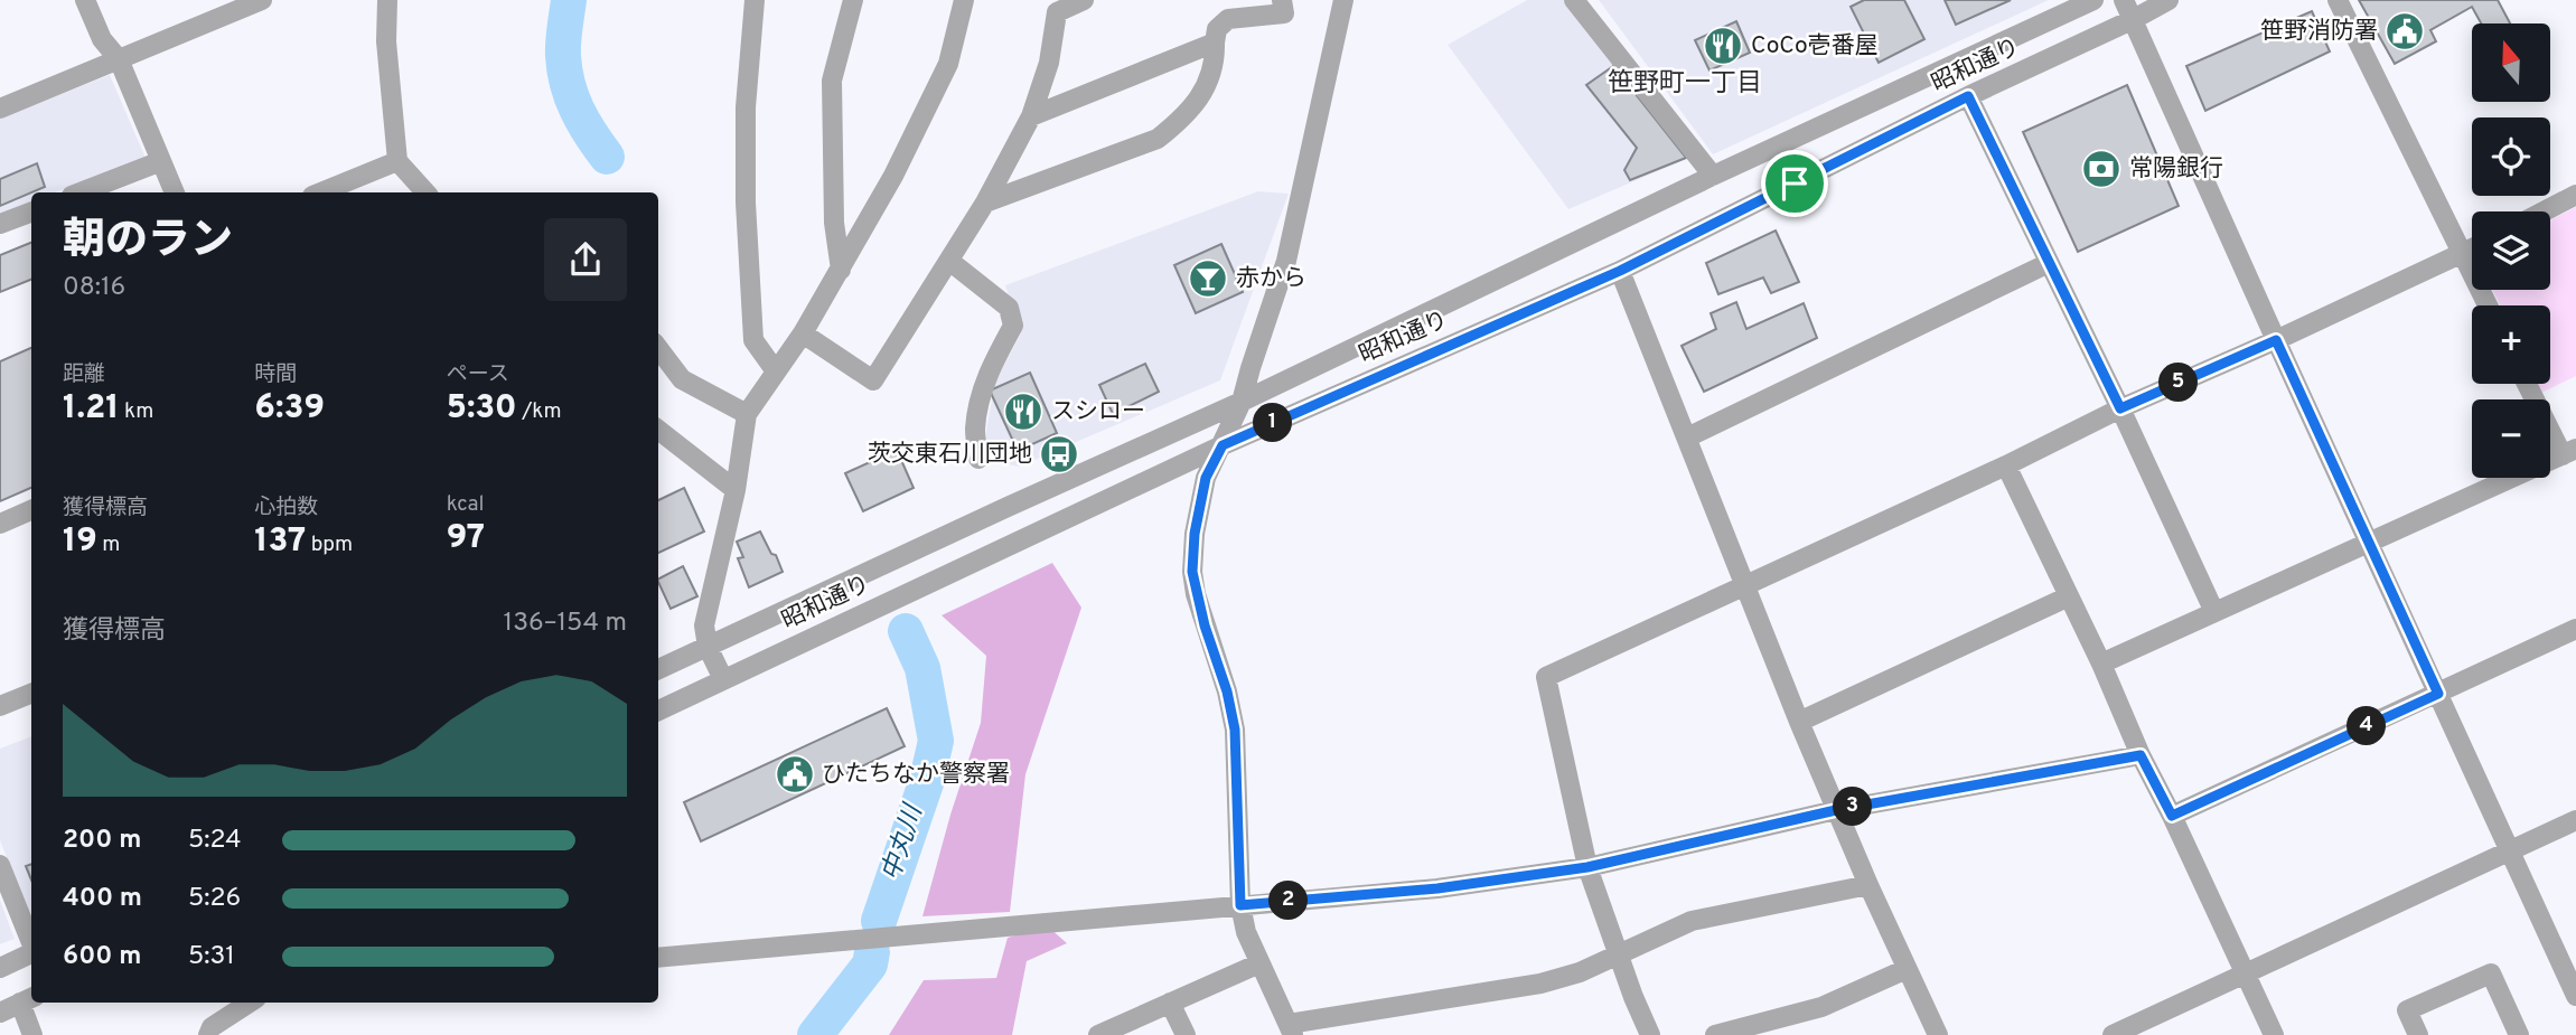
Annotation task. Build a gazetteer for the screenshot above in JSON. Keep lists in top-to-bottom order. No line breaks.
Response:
{"streets":{"street":["昭和通り"]},"districts":["笹野町一丁目"],"water":["中丸川"],"places":{"public building":["笹野消防署","ひたちなか警察署"],"restaurant":["CoCo壱番屋","スシロー"],"bank":["常陽銀行"],"bar":["赤から"],"bus stop":["茨交東石川団地"]},"north":"top","page":{"map_buttons":["+","−"],"heading":["朝のラン","08:16"],"stats":[["距離","1.21 km"],["時間","6:39"],["ペース","5:30 /km"],["獲得標高","19 m"],["心拍数","137 bpm"],["kcal","97"]],"pins":["5","1","4","3","2"],"chart":["獲得標高","136–154 m"],"list":[{"name":"200 m","note":"5:24"},{"name":"400 m","note":"5:26"},{"name":"600 m","note":"5:31"}]}}
